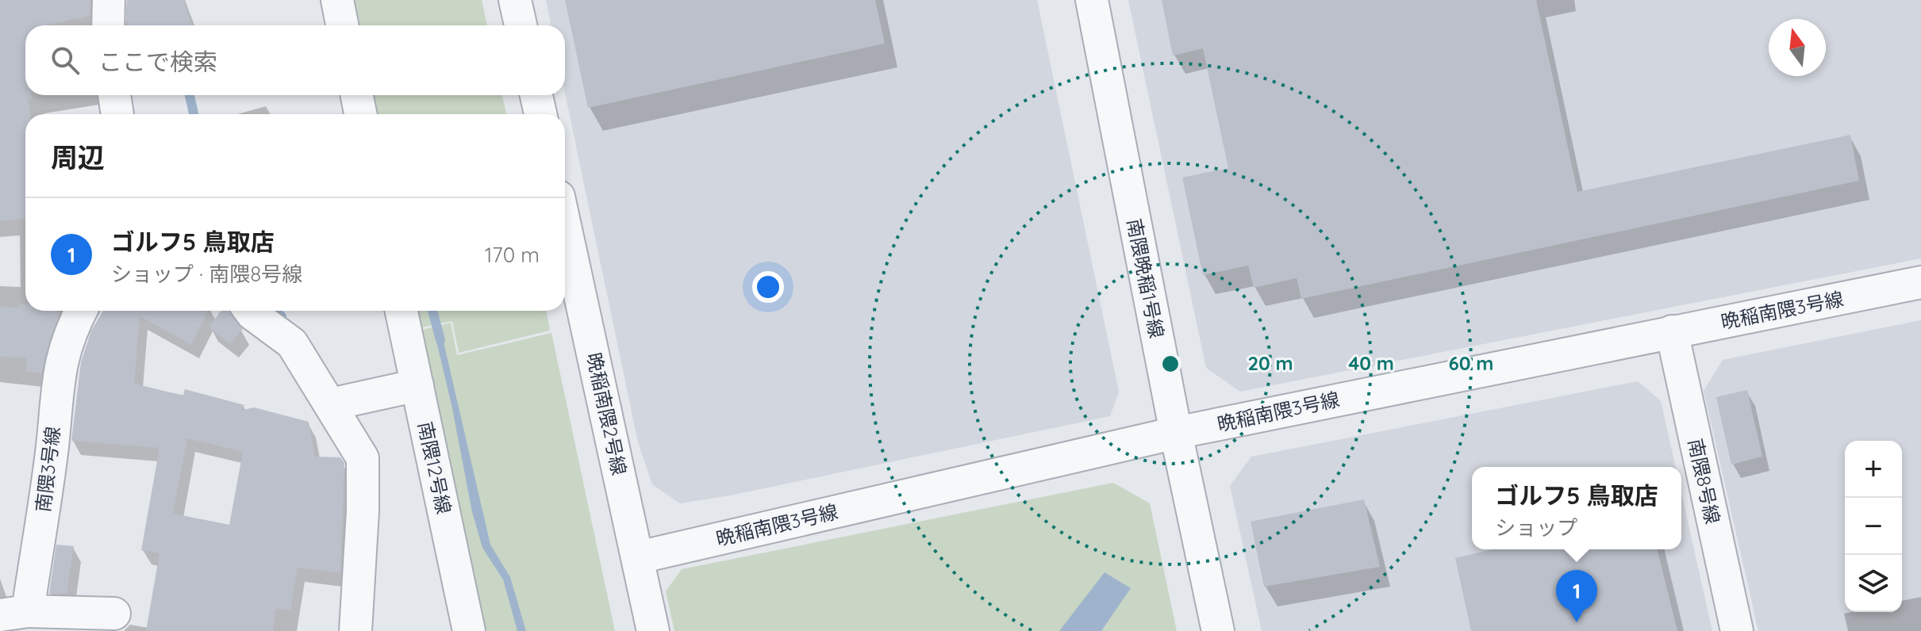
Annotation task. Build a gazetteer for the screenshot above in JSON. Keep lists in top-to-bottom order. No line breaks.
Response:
{"streets":{"street":["南隈晩稲1号線","晩稲南隈3号線","晩稲南隈2号線","南隈12号線","南隈3号線","南隈8号線"]},"crossings":[["南隈晩稲1号線","晩稲南隈3号線"],["晩稲南隈3号線","晩稲南隈2号線"],["晩稲南隈3号線","南隈8号線"]],"north":"top","page":{"search":"ここで検索","heading":"周辺","list":[{"mark":"1","name":"ゴルフ5 鳥取店","note":"ショップ · 南隈8号線","value":"170 m"}],"map_buttons":["+","−"],"popup":["ゴルフ5 鳥取店","ショップ"],"pins":"1"},"rings":["20 m","40 m","60 m"]}
